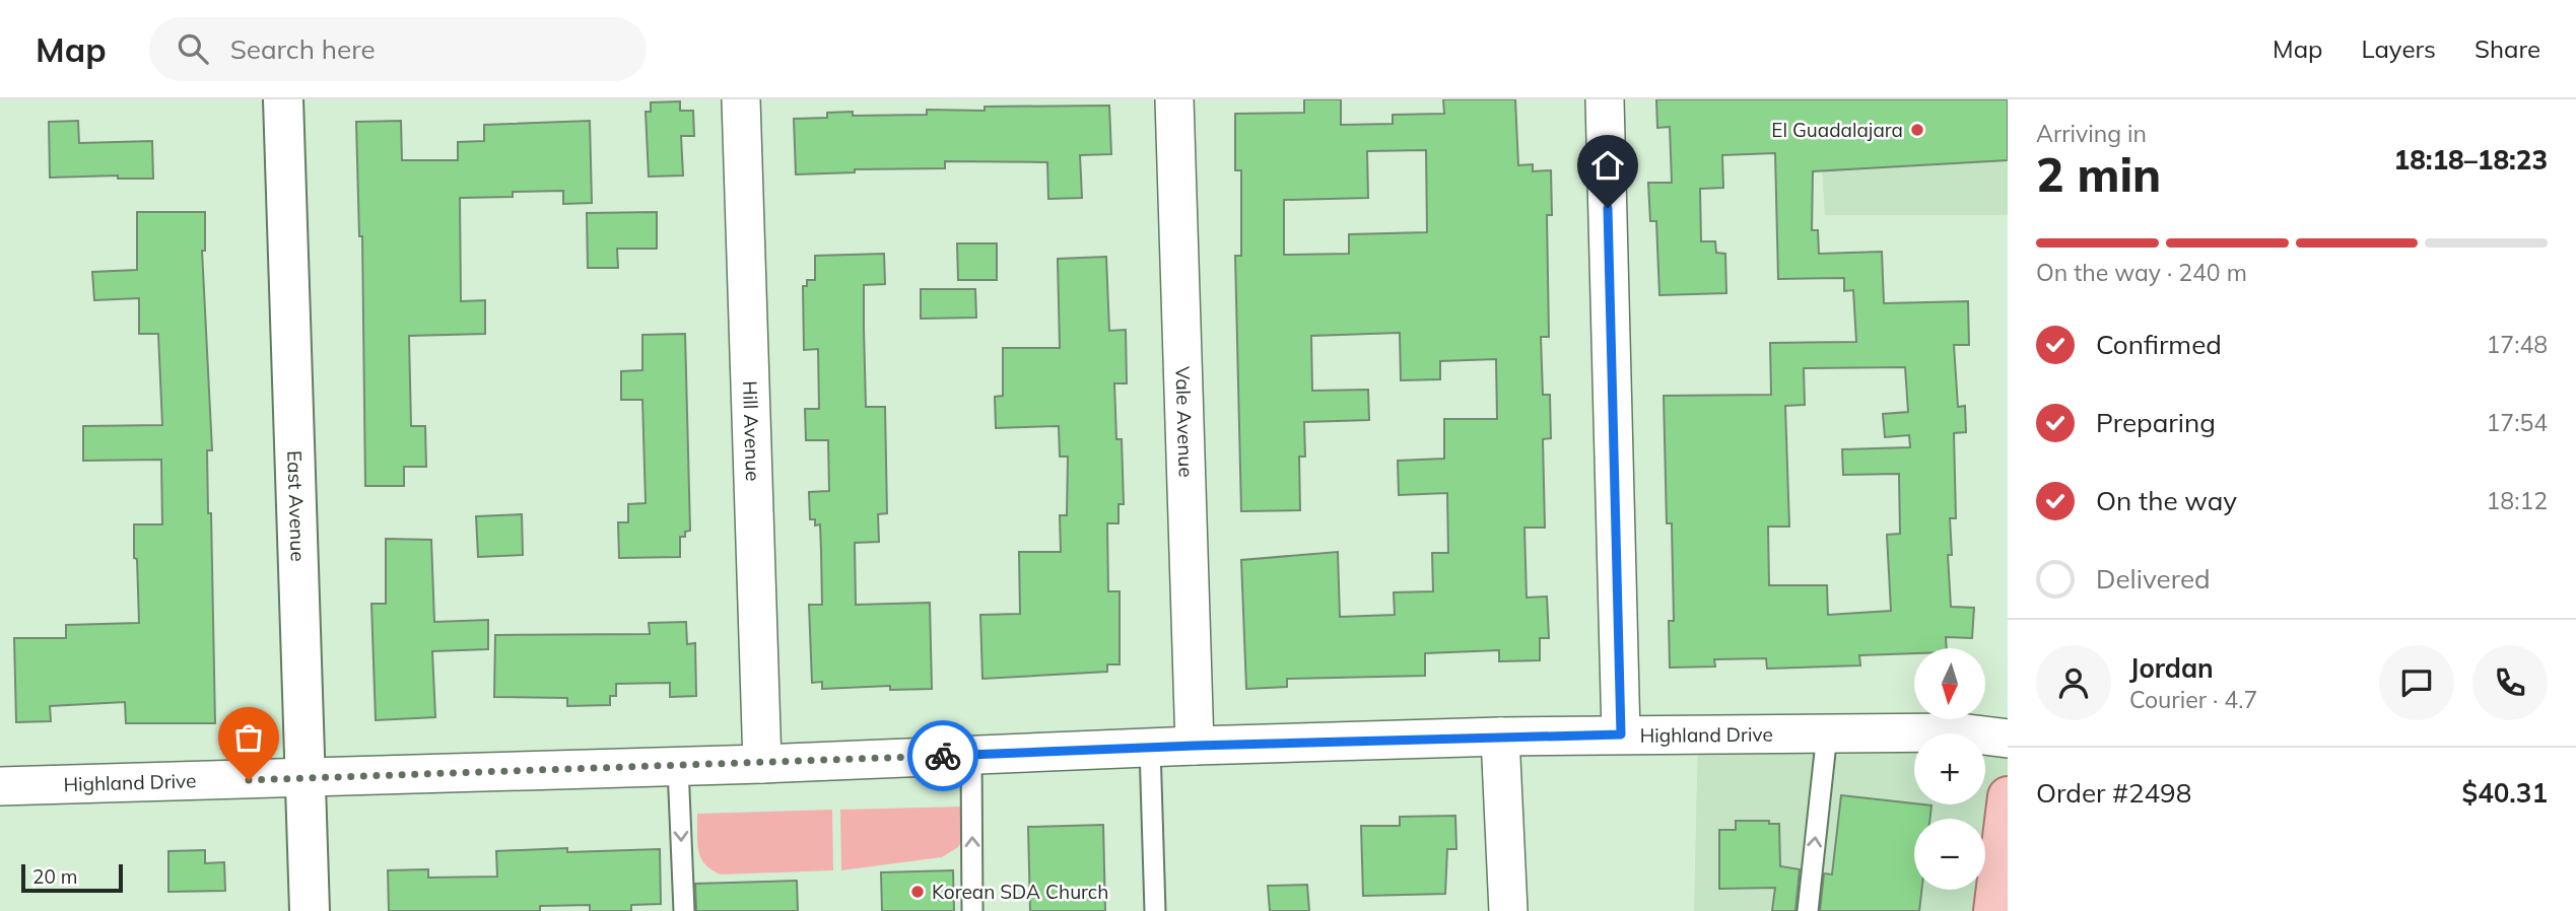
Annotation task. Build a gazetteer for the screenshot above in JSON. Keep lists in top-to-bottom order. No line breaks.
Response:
{"streets":{"street":["Vale Avenue","Hill Avenue","East Avenue","Highland Drive"]},"crossings":[["Vale Avenue","Highland Drive"],["Hill Avenue","Highland Drive"],["East Avenue","Highland Drive"]],"places":["El Guadalajara","Korean SDA Church"],"scale_bar":"20 m","north":"bottom","page":{"header":"Map","search":"Search here","nav":["Map","Layers","Share"],"heading":["2 min","Arriving in","18:18–18:23"],"panel":["Jordan","Courier · 4.7","Order #2498","$40.31"],"bar":"On the way · 240 m","list":[["Confirmed","17:48"],["Preparing","17:54"],["On the way","18:12"],"Delivered"],"map_buttons":["+","−"],"scale":"20 m"}}
